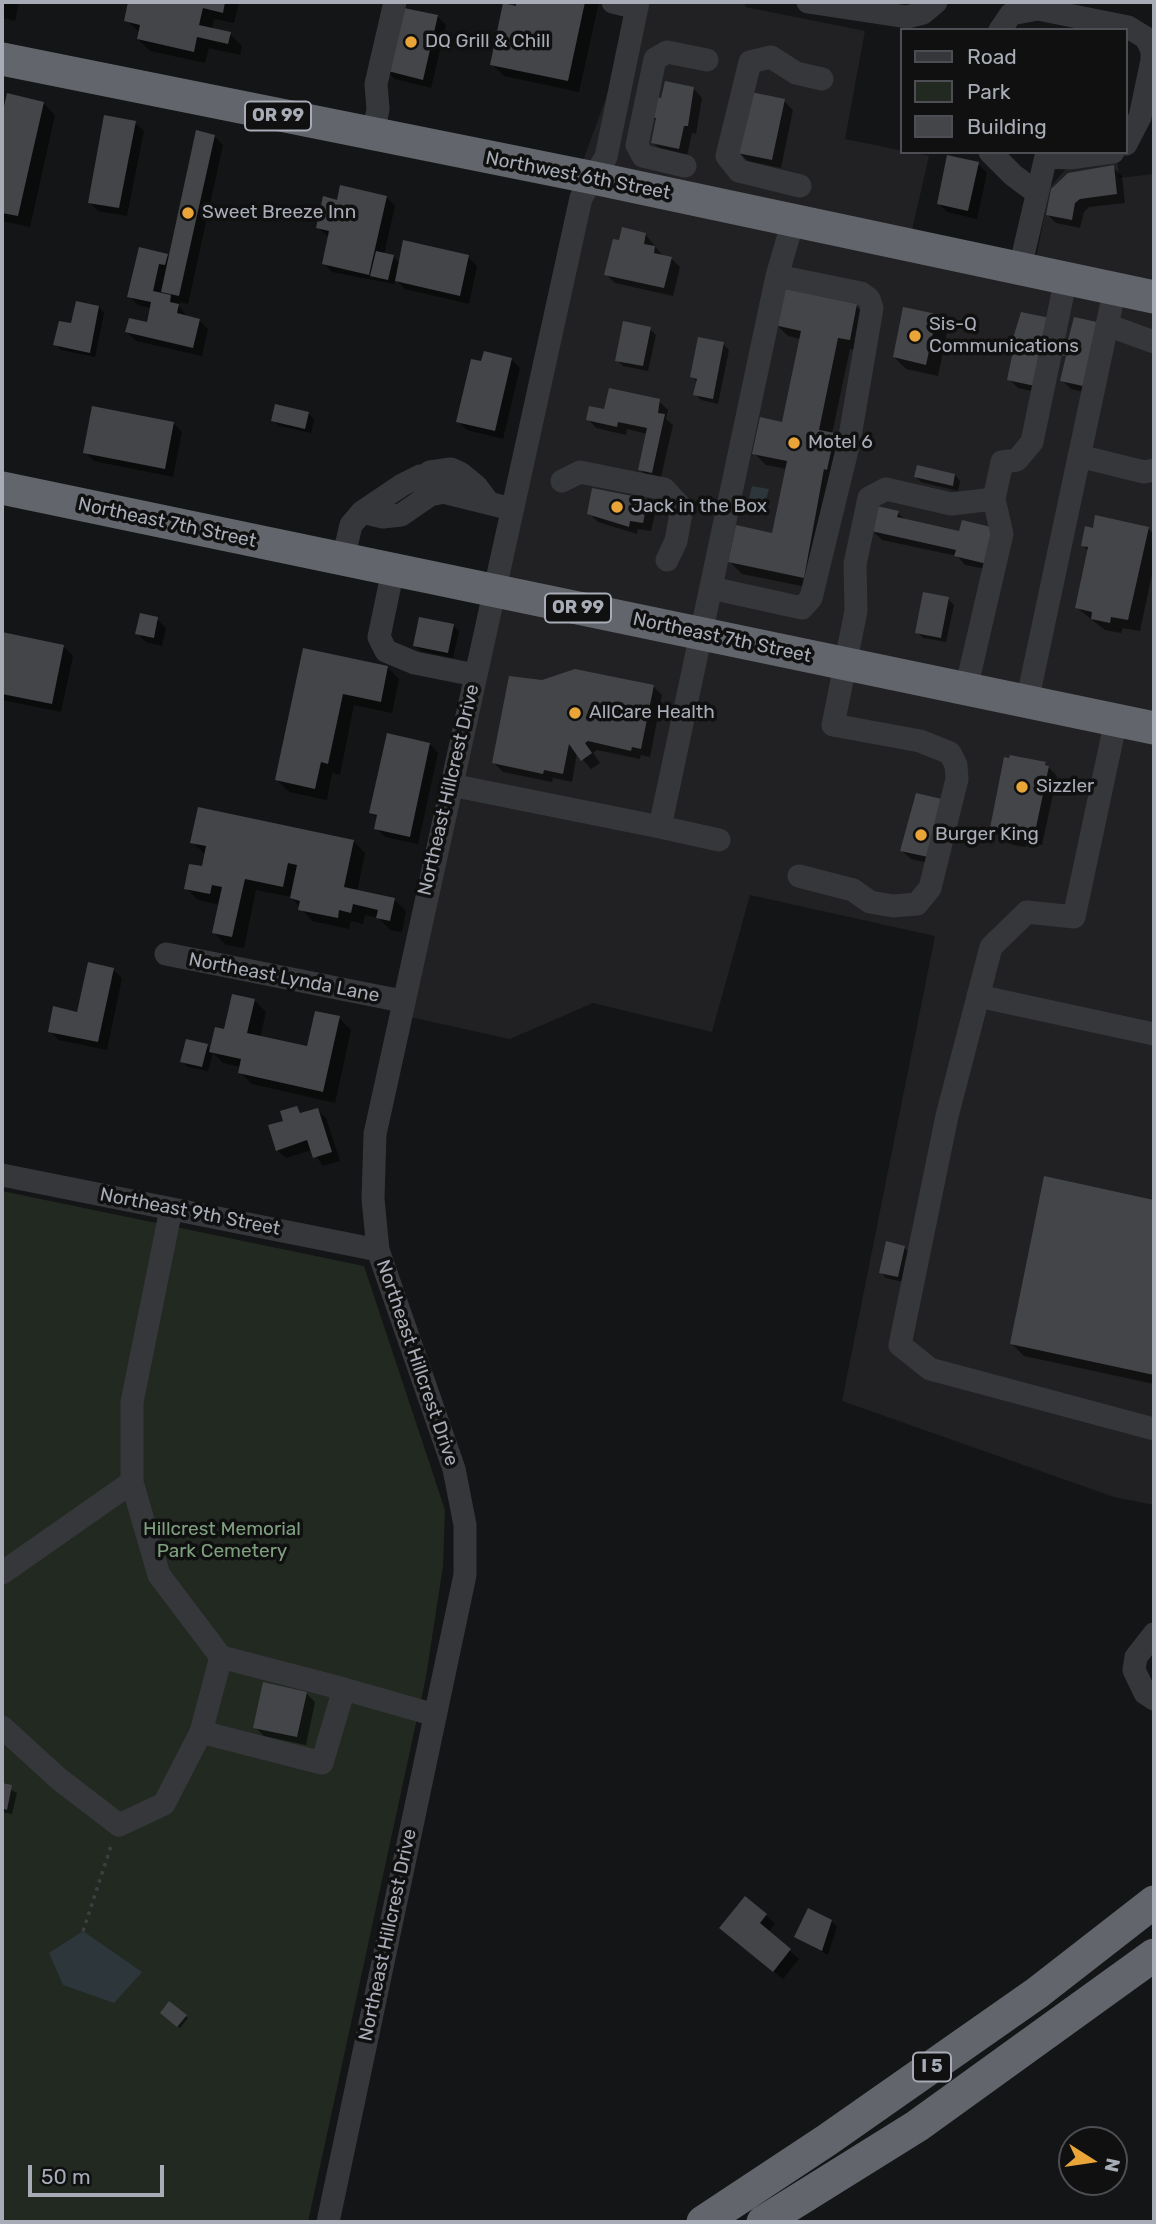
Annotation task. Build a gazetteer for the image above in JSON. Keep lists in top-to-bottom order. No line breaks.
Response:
{"streets":{"highway":["OR 99","Northwest 6th Street","Northeast 7th Street","I 5"],"street":["Northeast Hillcrest Drive","Northeast Lynda Lane","Northeast 9th Street"]},"crossings":[["Northwest 6th Street","Northeast Hillcrest Drive"],["Northeast 7th Street","Northeast Hillcrest Drive"],["Northeast Hillcrest Drive","Northeast Lynda Lane"],["Northeast Hillcrest Drive","Northeast 9th Street"]],"parks":["Hillcrest Memorial Park Cemetery"],"places":["DQ Grill & Chill","Sweet Breeze Inn","Sis-Q Communications","Motel 6","Jack in the Box","AllCare Health","Sizzler","Burger King"],"legend":["Road","Park","Building"],"scale_bar":"50 m","north":"right"}
